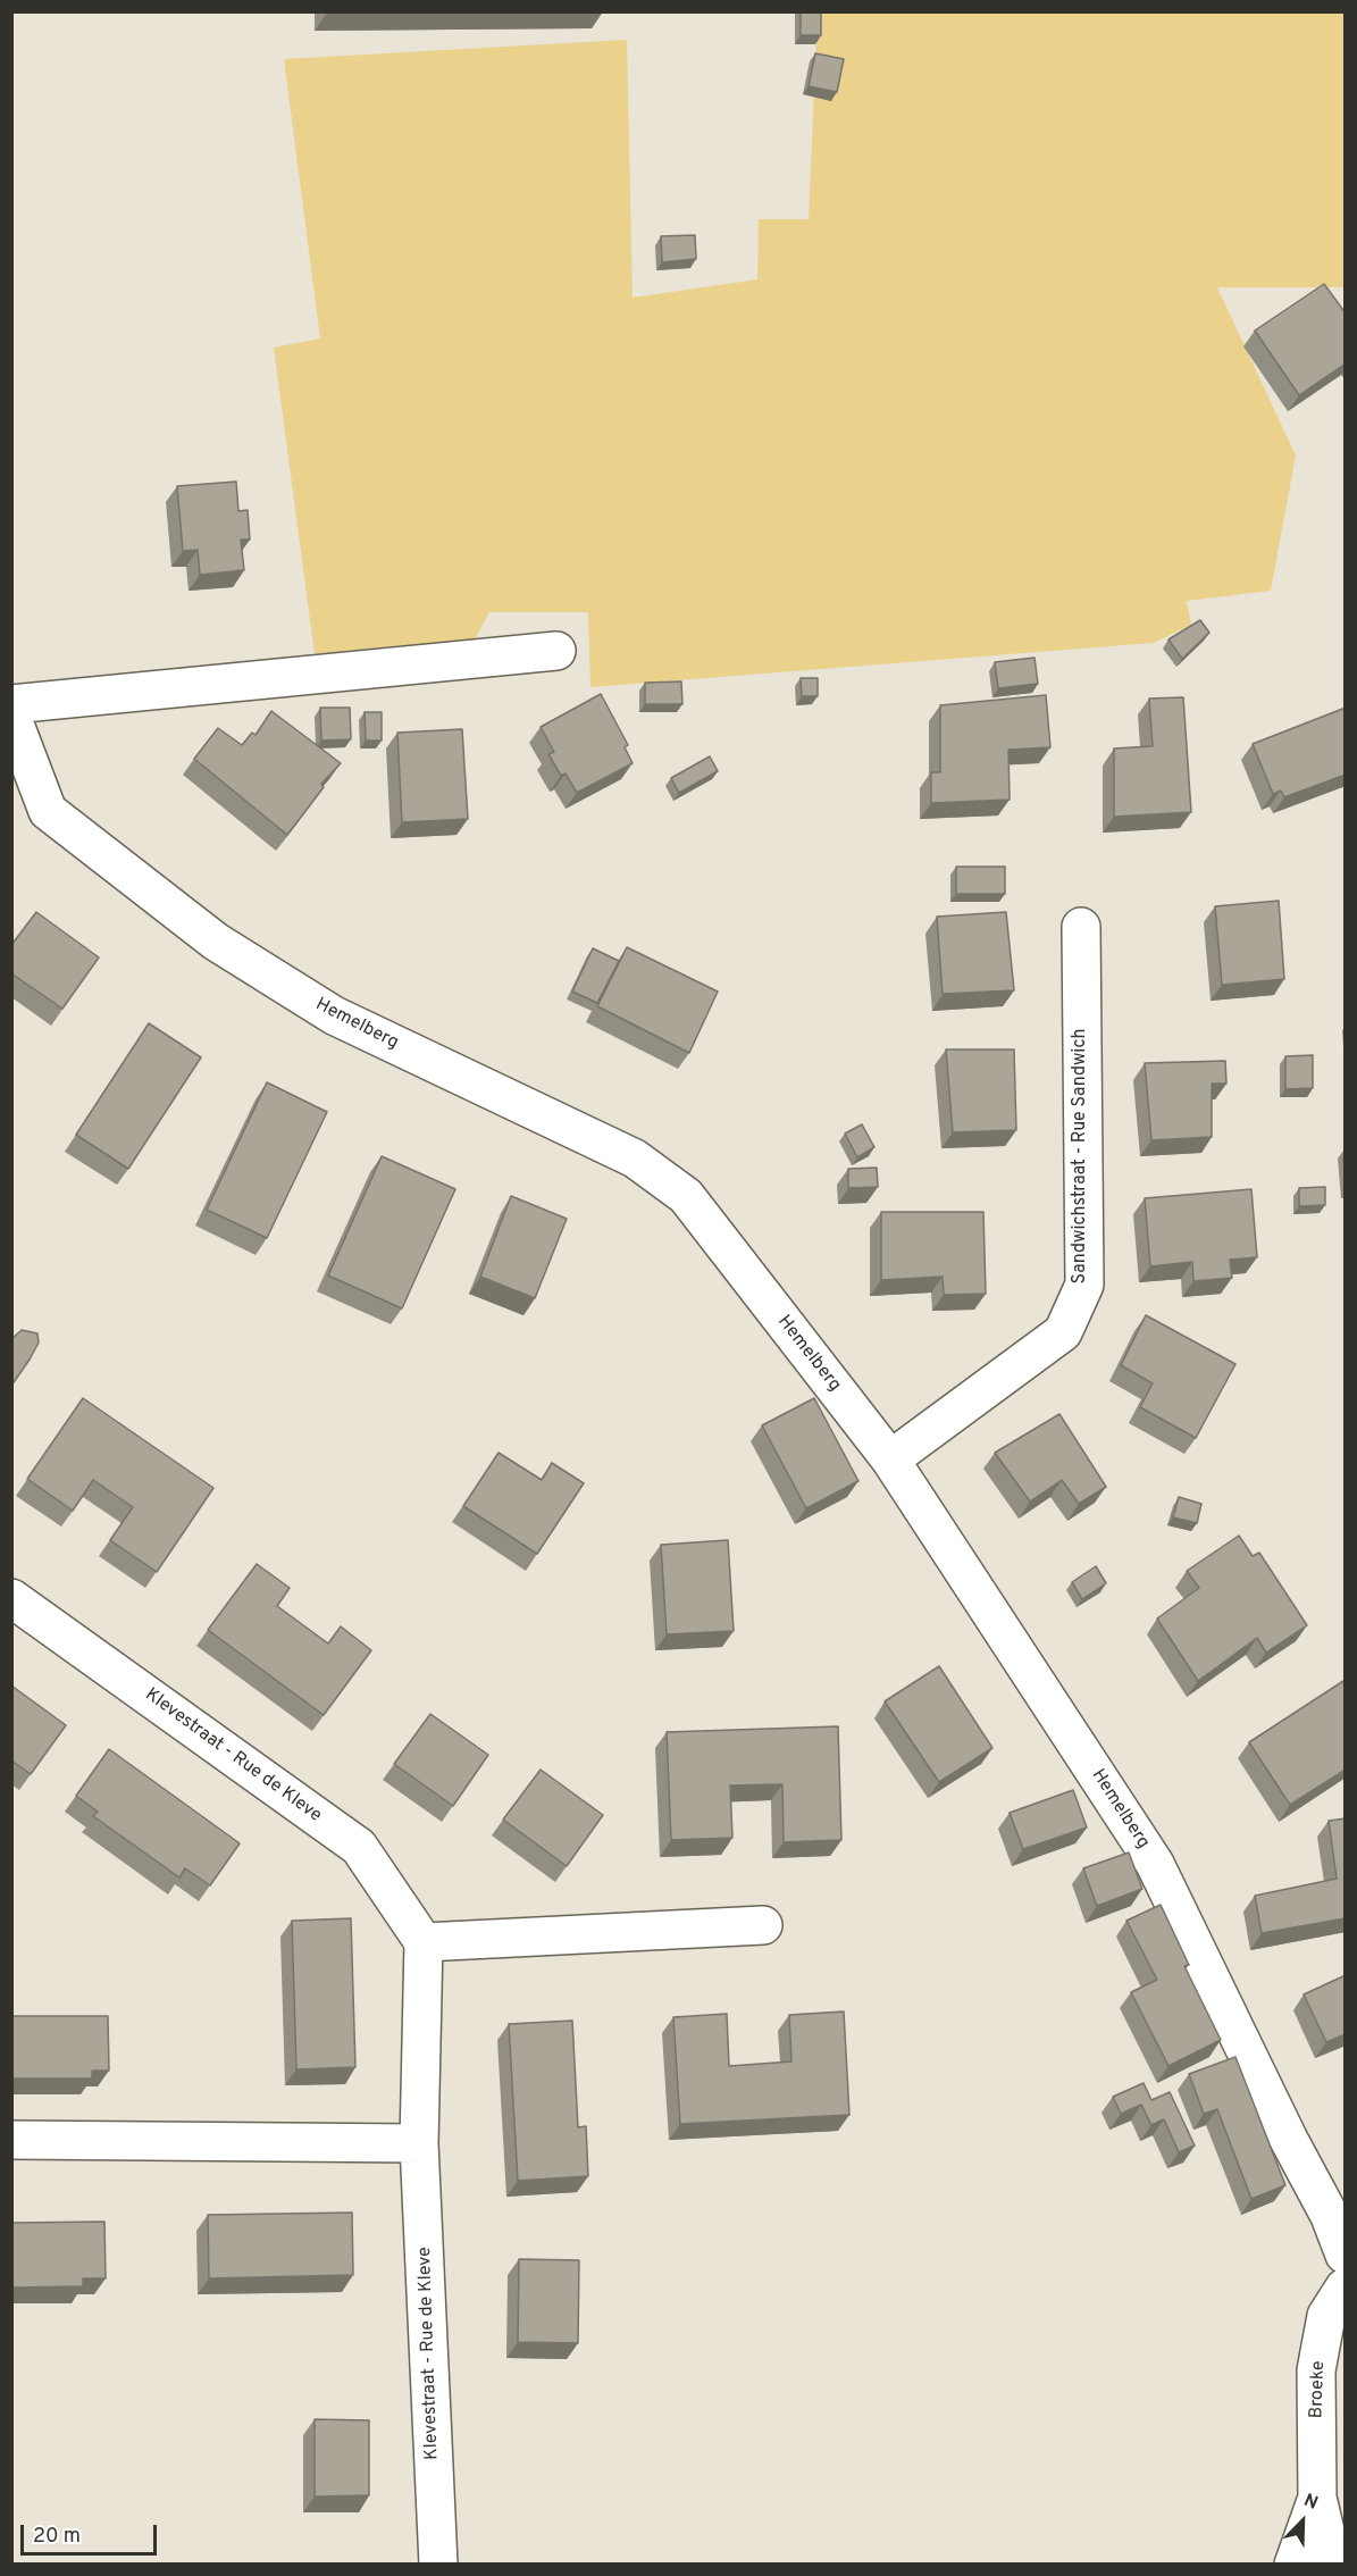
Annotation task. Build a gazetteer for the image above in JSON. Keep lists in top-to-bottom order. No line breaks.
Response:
{"streets":{"street":["Hemelberg","Sandwichstraat - Rue Sandwich","Klevestraat - Rue de Kleve","Broeke"]},"crossings":[["Hemelberg","Sandwichstraat - Rue Sandwich"]],"scale_bar":"20 m","north":"top right"}
